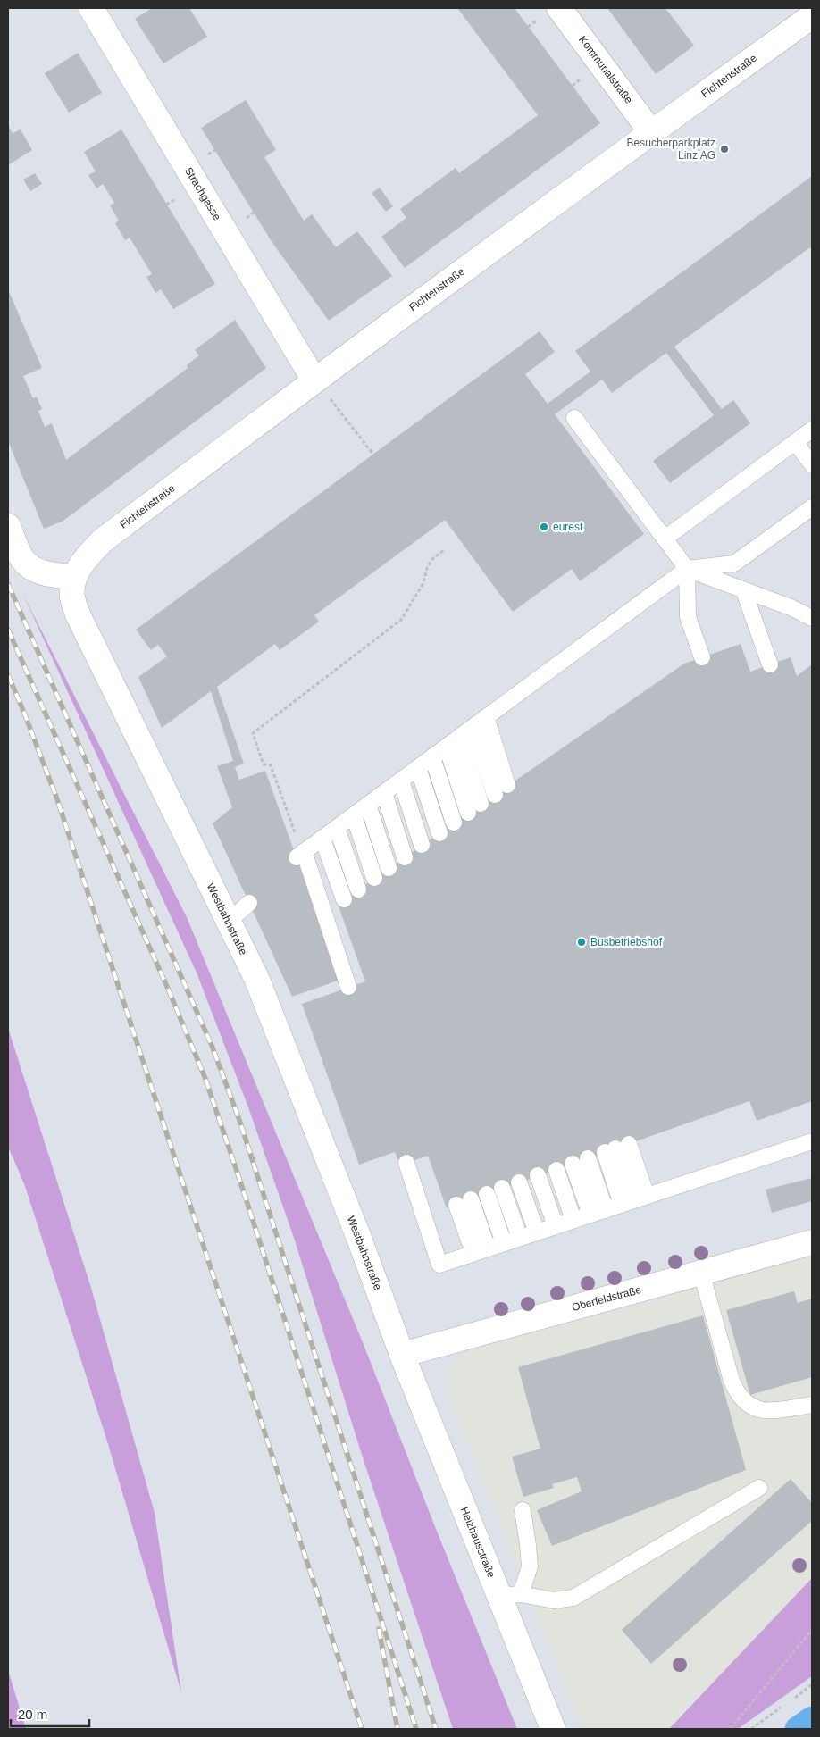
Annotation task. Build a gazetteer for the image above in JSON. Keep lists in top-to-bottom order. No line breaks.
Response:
{"streets":{"street":["Kommunalstraße","Fichtenstraße","Strachgasse","Westbahnstraße","Oberfeldstraße","Heizhausstraße"]},"crossings":[["Kommunalstraße","Fichtenstraße"],["Fichtenstraße","Strachgasse"],["Fichtenstraße","Westbahnstraße"],["Westbahnstraße","Oberfeldstraße"],["Westbahnstraße","Heizhausstraße"],["Oberfeldstraße","Heizhausstraße"]],"places":["Besucherparkplatz Linz AG","eurest","Busbetriebshof"],"scale_bar":"20 m"}
